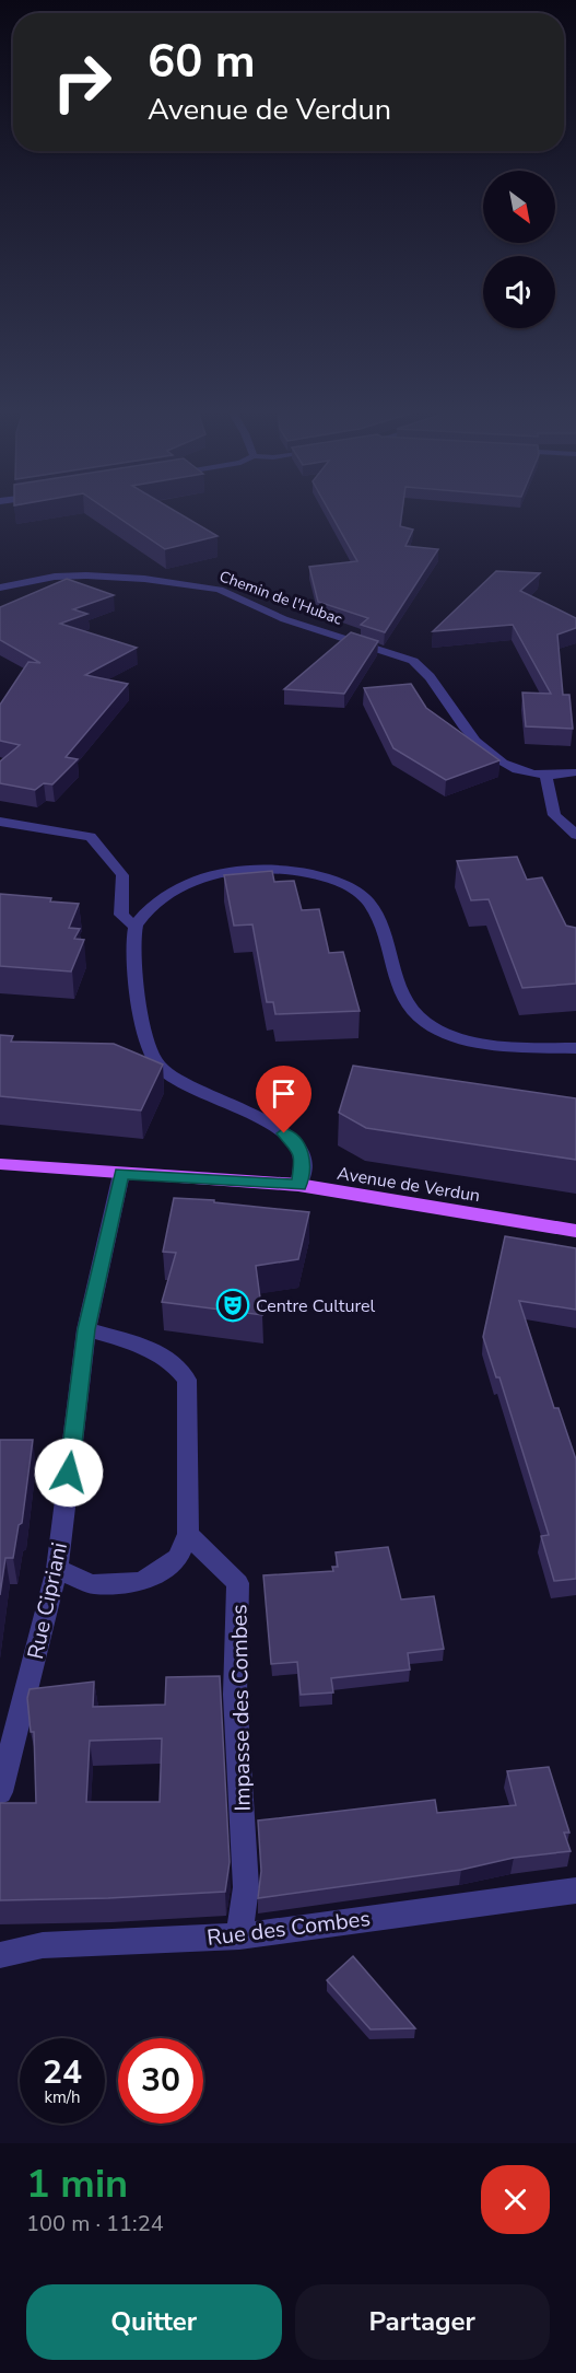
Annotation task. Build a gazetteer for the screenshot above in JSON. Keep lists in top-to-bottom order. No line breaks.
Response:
{"streets":{"main road":["Avenue de Verdun"],"street":["Chemin de l'Hubac","Rue Cipriani","Impasse des Combes","Rue des Combes"]},"crossings":[["Avenue de Verdun","Rue Cipriani"],["Impasse des Combes","Rue des Combes"]],"places":{"theatre":["Centre Culturel"]},"north":"bottom right","page":{"turn":["60 m","Avenue de Verdun"],"speed":"24 km/h","limit":"30","heading":["1 min","100 m · 11:24"],"buttons":["Quitter","Partager"]}}
